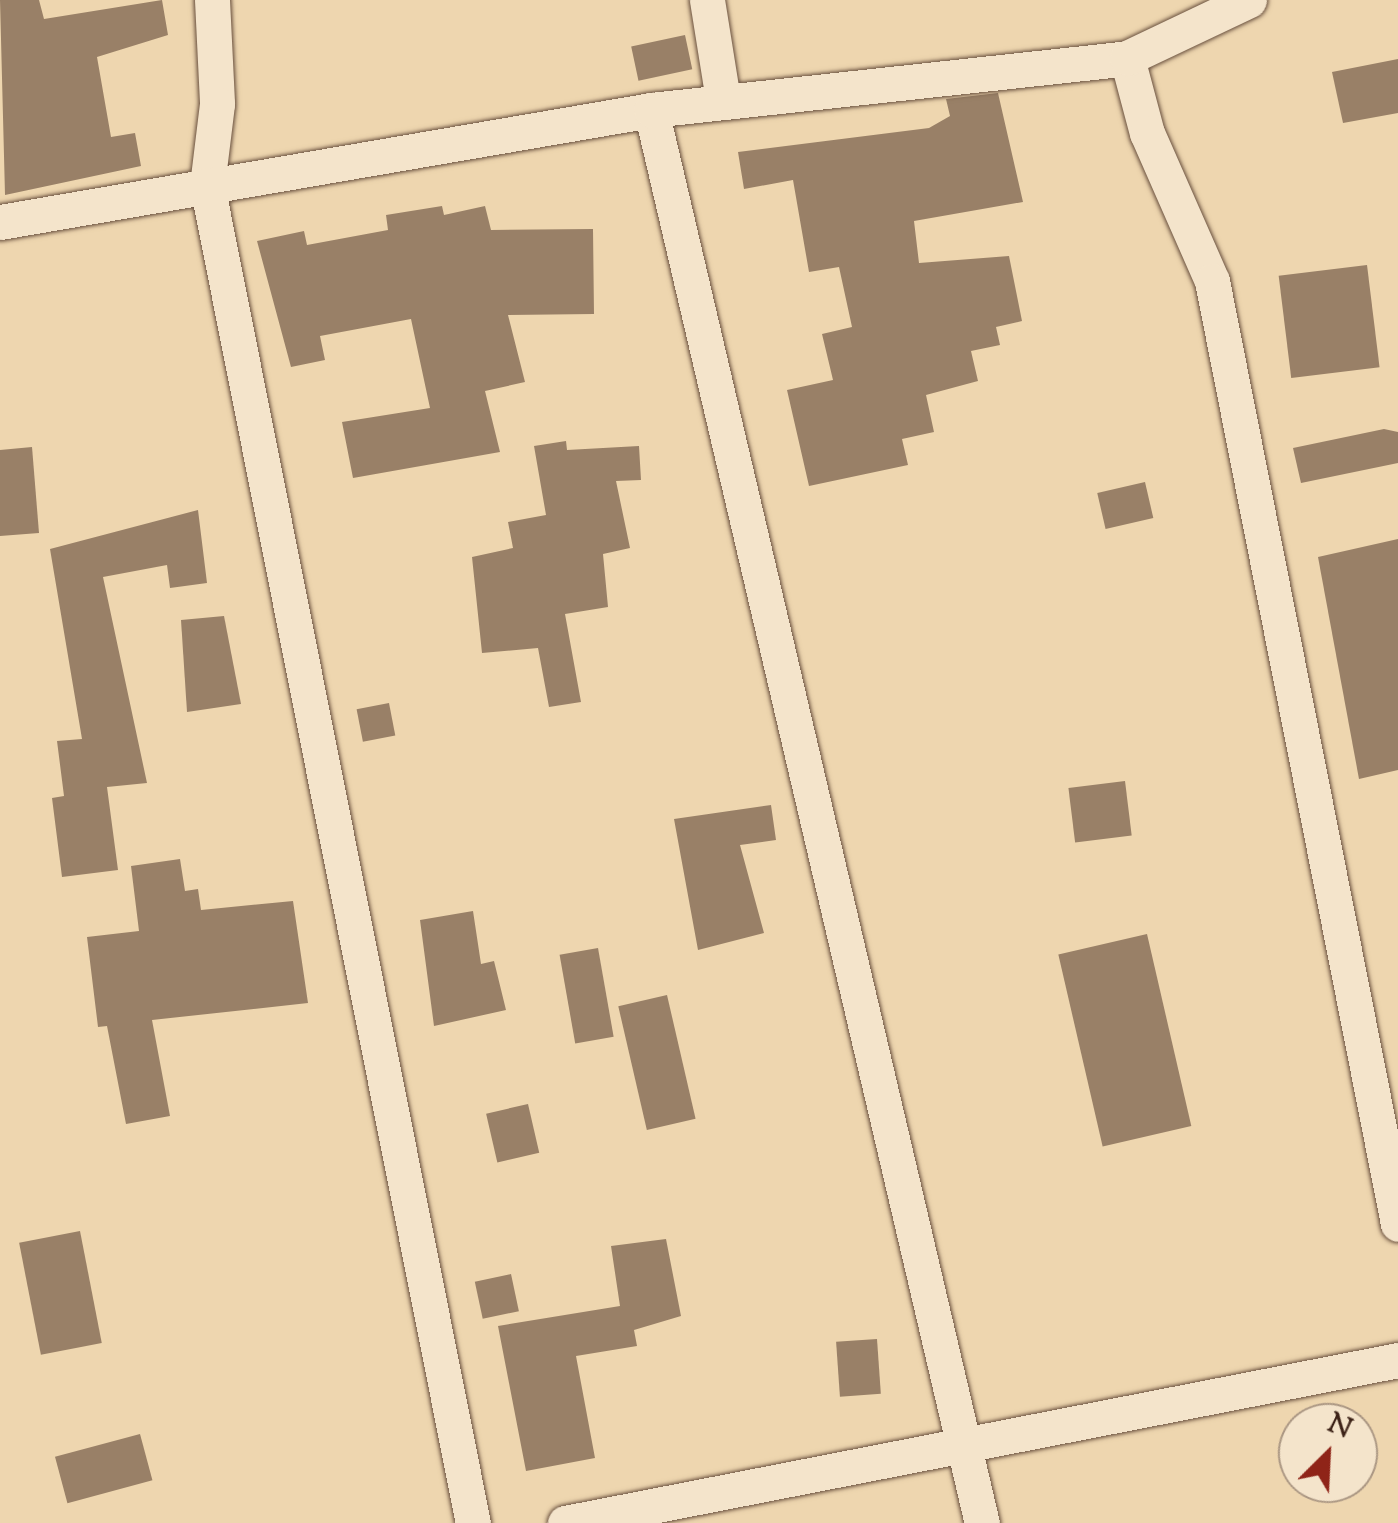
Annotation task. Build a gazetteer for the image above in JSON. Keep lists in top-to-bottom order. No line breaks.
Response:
{"north":"top right"}
